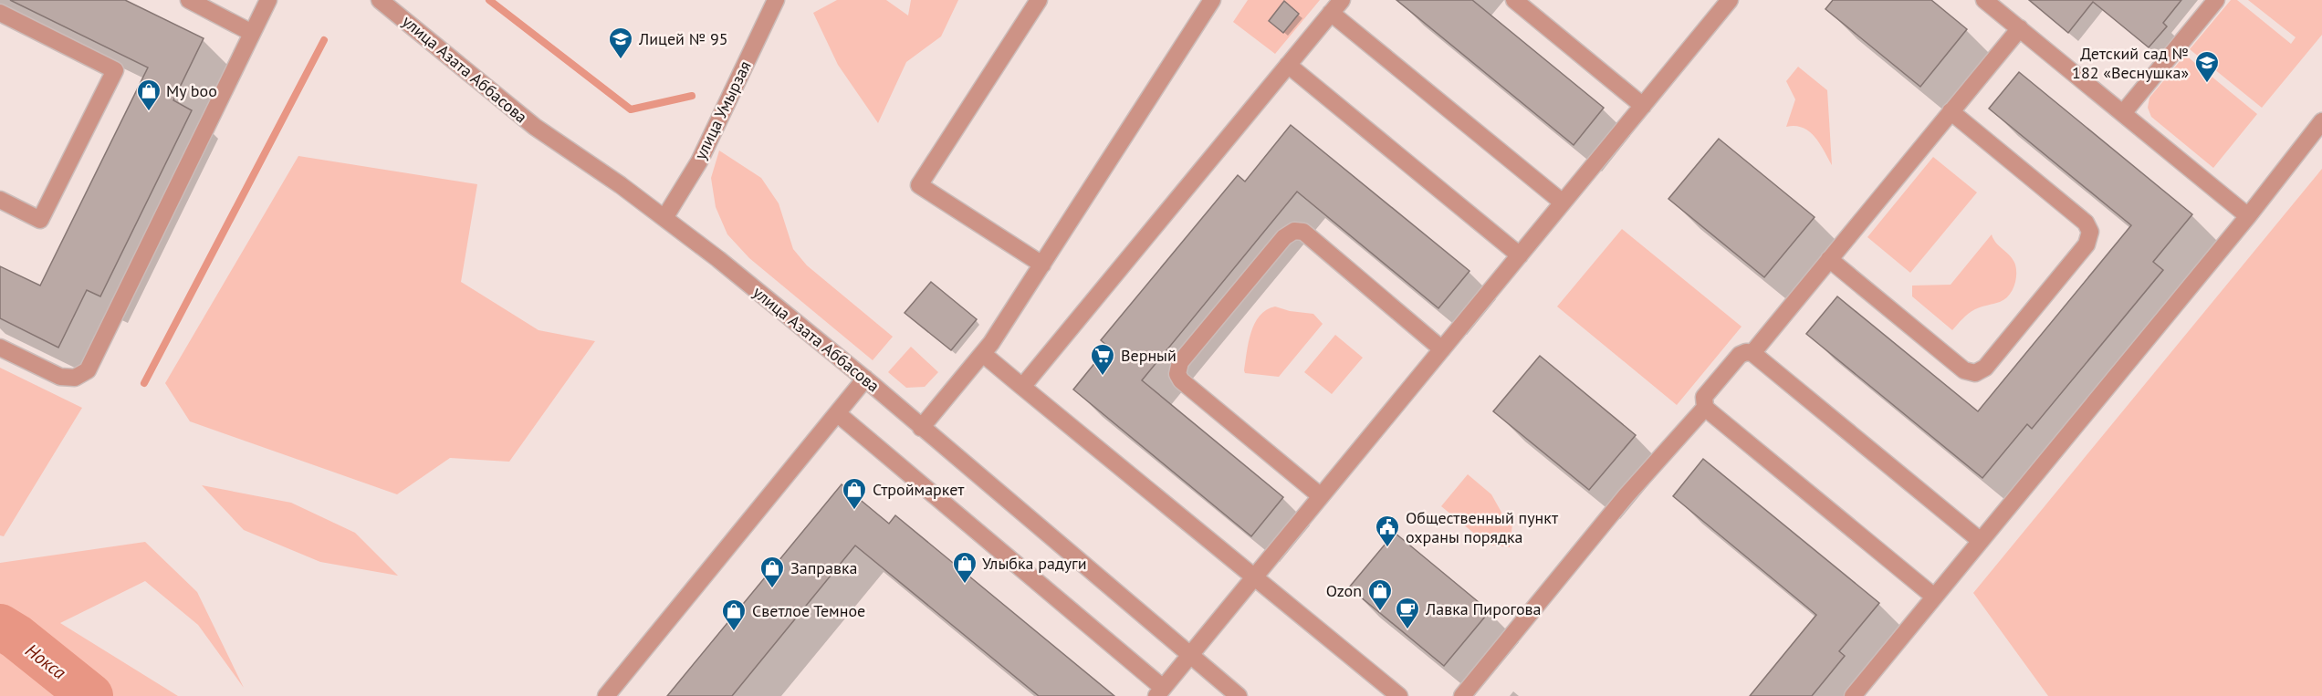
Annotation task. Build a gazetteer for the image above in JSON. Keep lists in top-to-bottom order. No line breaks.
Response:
{"streets":{"street":["улица Азата Аббасова","улица Умырзая"]},"crossings":[["улица Азата Аббасова","улица Умырзая"]],"water":["Нокса"],"places":{"school or university":["Лицей № 95","Детский сад № 182 «Веснушка»"],"shop":["My boo","Строймаркет","Улыбка радуги","Заправка","Ozon","Светлое Темное"],"supermarket":["Верный"],"public building":["Общественный пункт охраны порядка"],"cafe":["Лавка Пирогова"]}}
